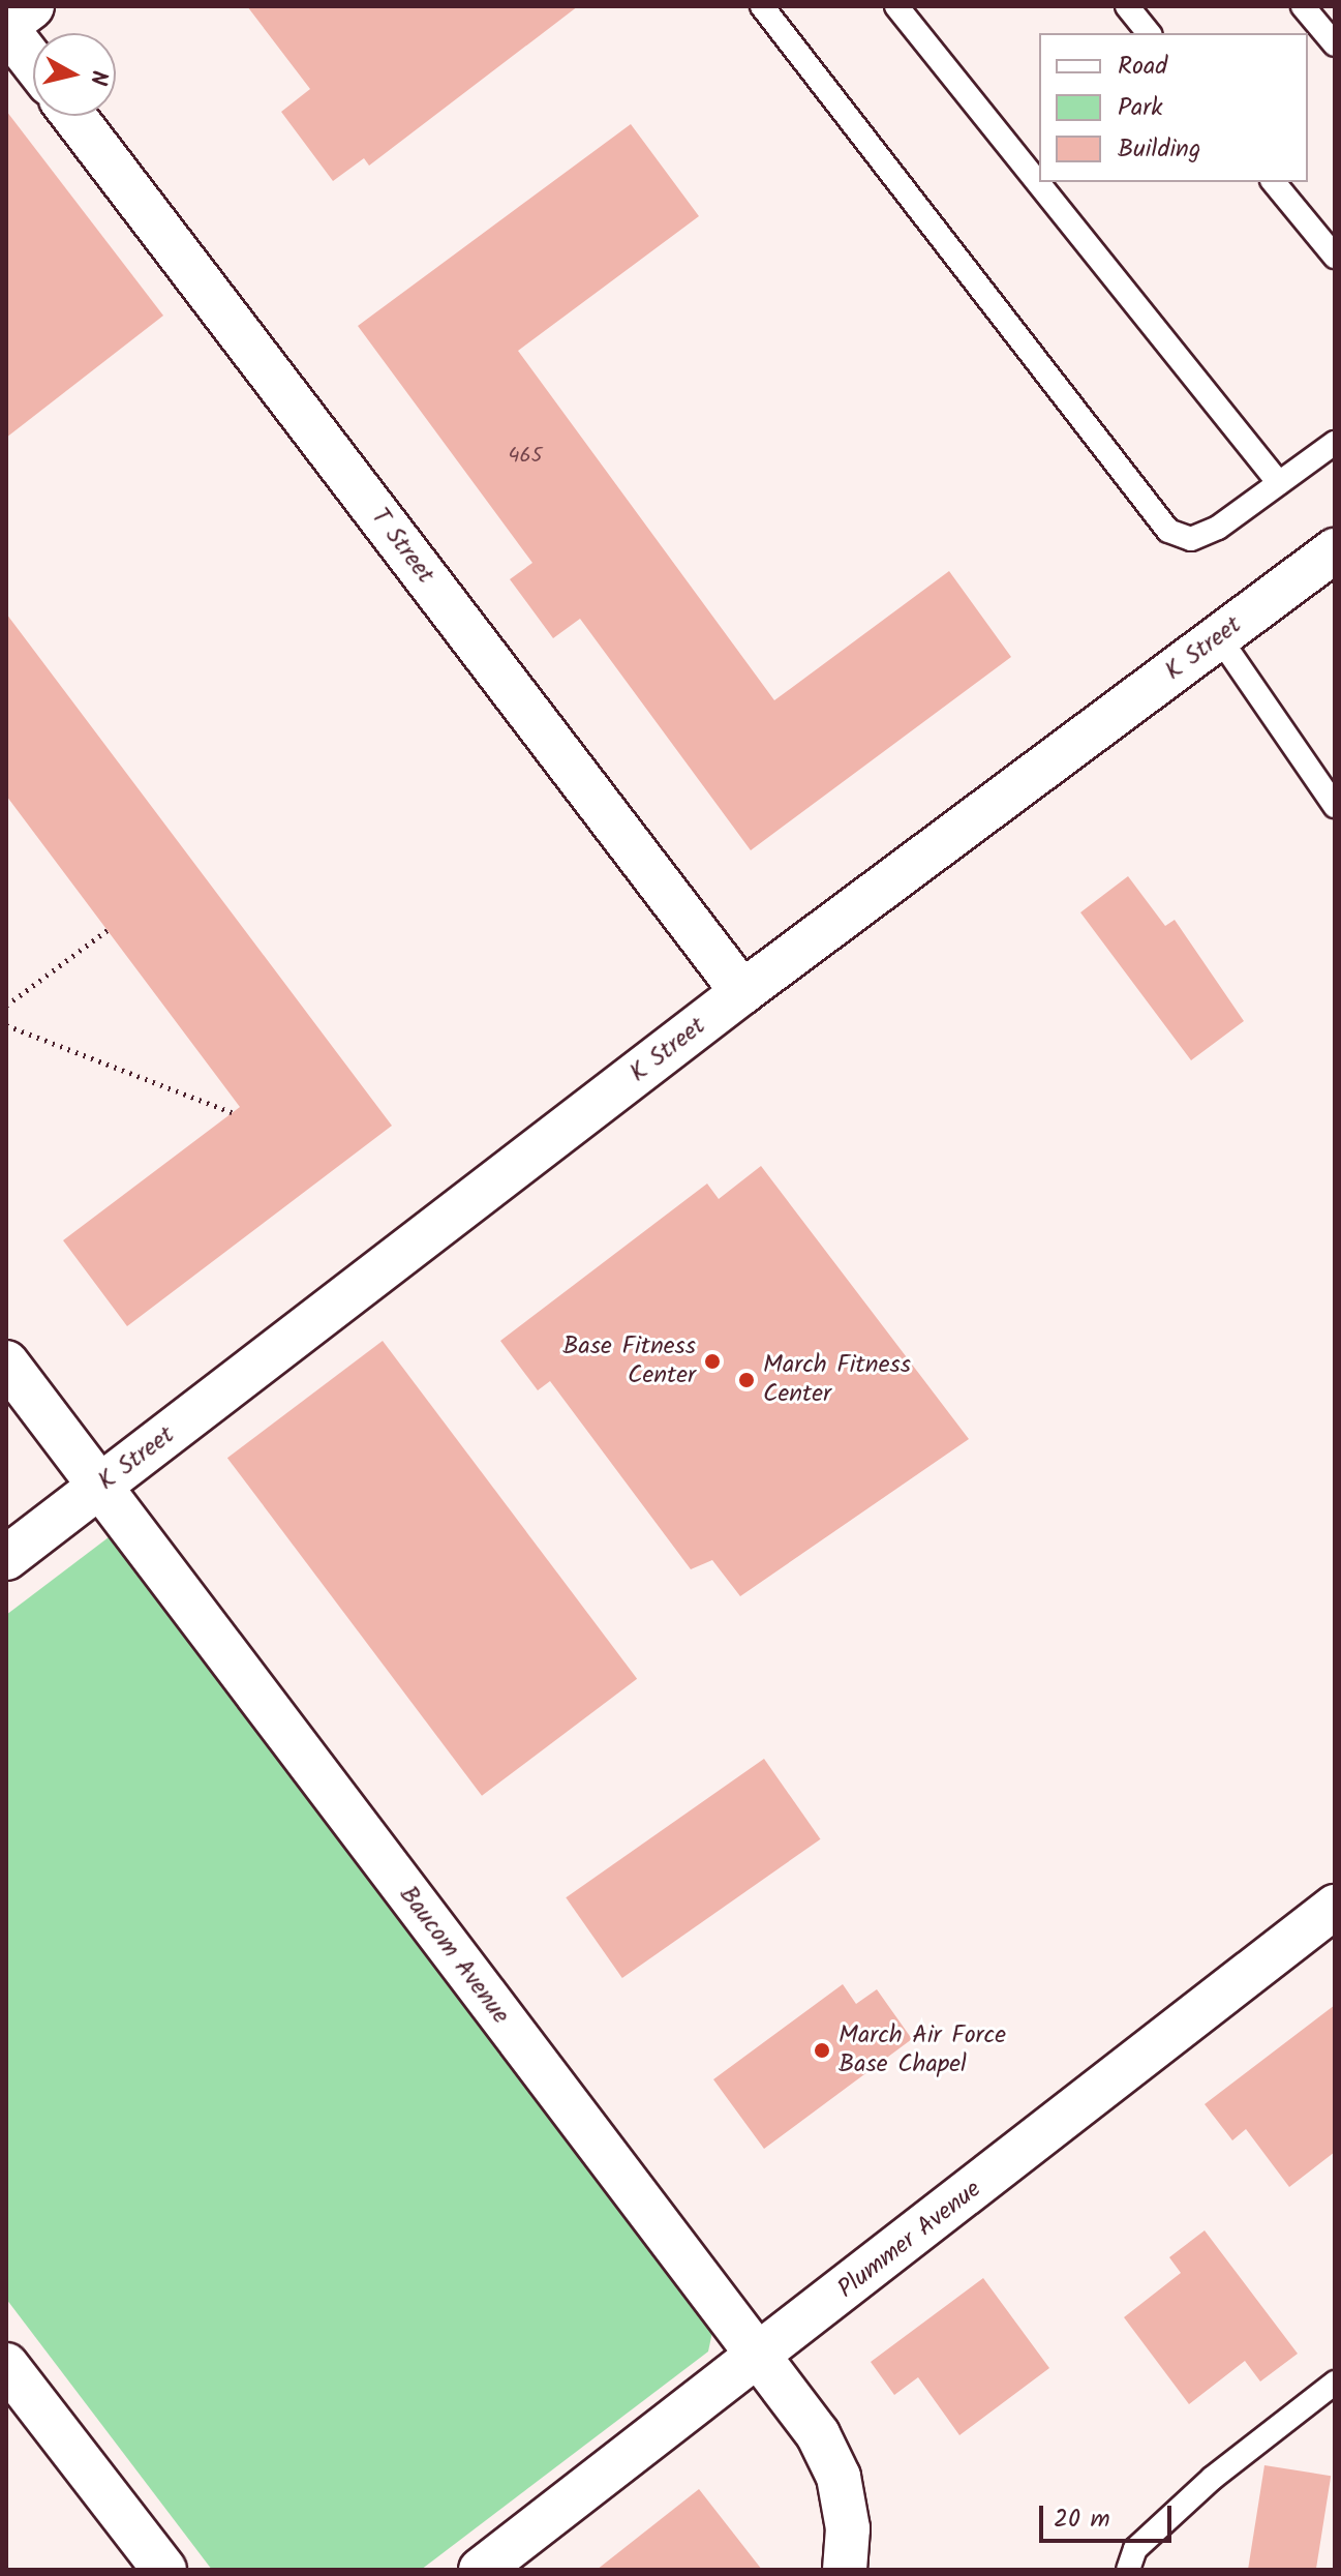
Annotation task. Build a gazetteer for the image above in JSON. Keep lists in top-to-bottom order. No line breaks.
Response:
{"streets":{"street":["T Street","K Street","Baucom Avenue","Plummer Avenue"]},"crossings":[["T Street","K Street"],["K Street","Baucom Avenue"],["Baucom Avenue","Plummer Avenue"]],"places":["Base Fitness Center","March Fitness Center","March Air Force Base Chapel"],"house_numbers":["465"],"legend":["Road","Park","Building"],"scale_bar":"20 m","north":"right"}
